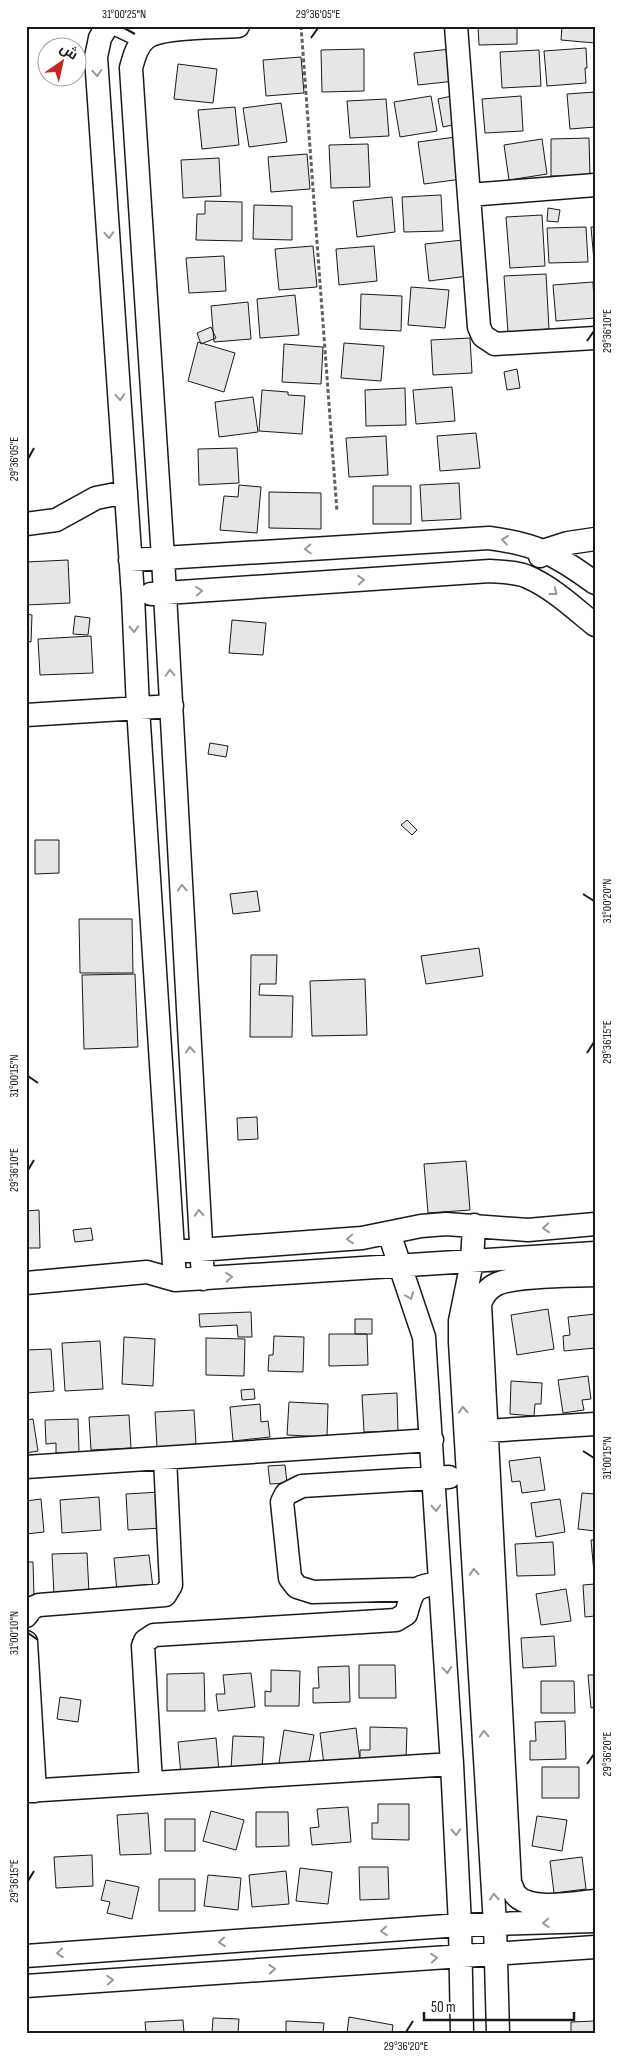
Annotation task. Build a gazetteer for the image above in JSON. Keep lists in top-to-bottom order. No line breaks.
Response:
{"scale_bar":"50 m","north":"top right","coordinates":["31°00'25\"N","29°36'05\"E","29°36'10\"E","31°00'20\"N","29°36'15\"E","31°00'15\"N","31°00'10\"N","29°36'20\"E"]}
